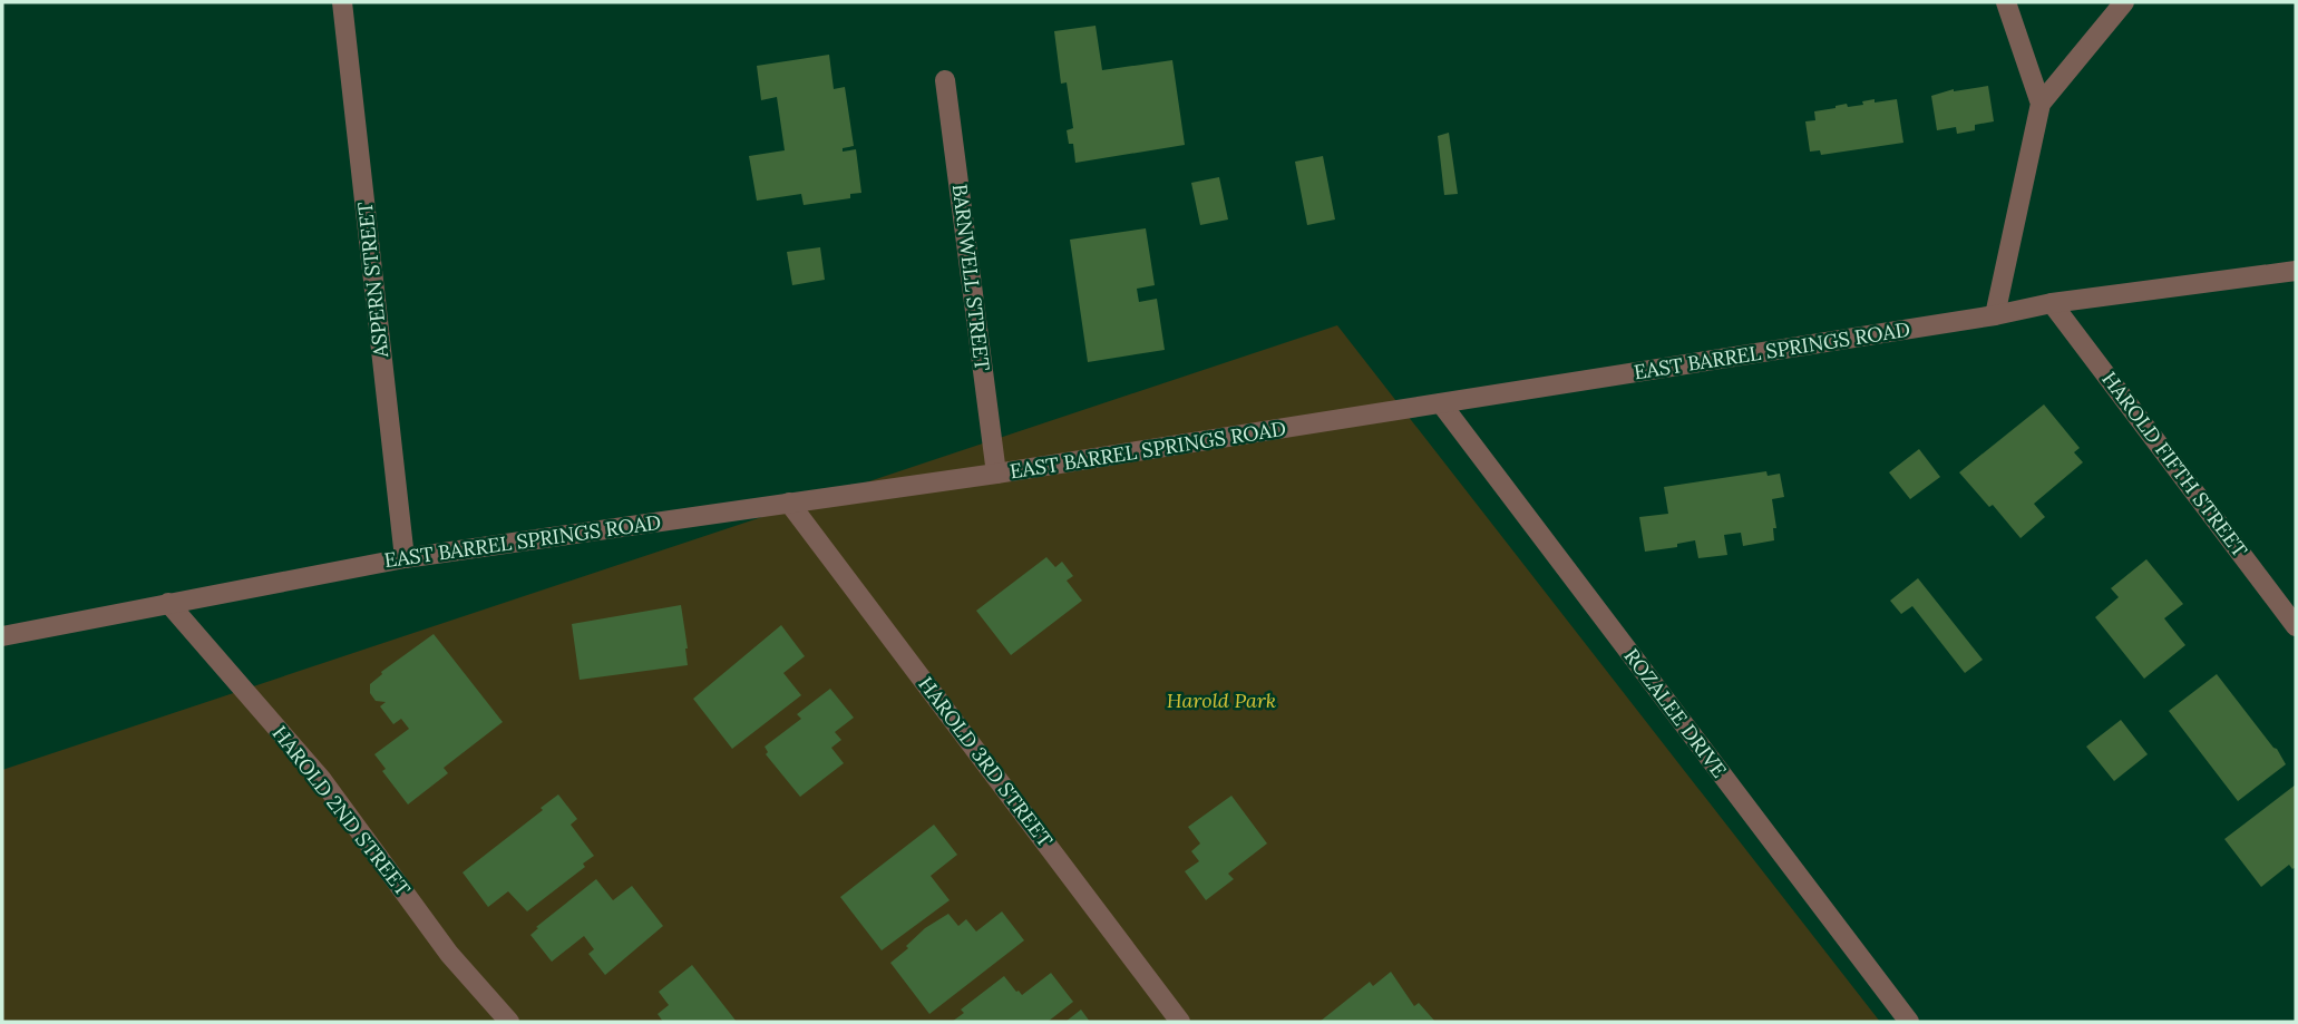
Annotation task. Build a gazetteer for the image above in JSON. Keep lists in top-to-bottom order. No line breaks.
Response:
{"streets":{"street":["BARNWELL STREET","ASPERN STREET","EAST BARREL SPRINGS ROAD","HAROLD FIFTH STREET","ROZALEE DRIVE","HAROLD 3RD STREET","HAROLD 2ND STREET"]},"crossings":[["BARNWELL STREET","EAST BARREL SPRINGS ROAD"],["ASPERN STREET","EAST BARREL SPRINGS ROAD"],["EAST BARREL SPRINGS ROAD","HAROLD FIFTH STREET"],["EAST BARREL SPRINGS ROAD","ROZALEE DRIVE"],["EAST BARREL SPRINGS ROAD","HAROLD 3RD STREET"],["EAST BARREL SPRINGS ROAD","HAROLD 2ND STREET"]],"parks":["Harold Park"]}
